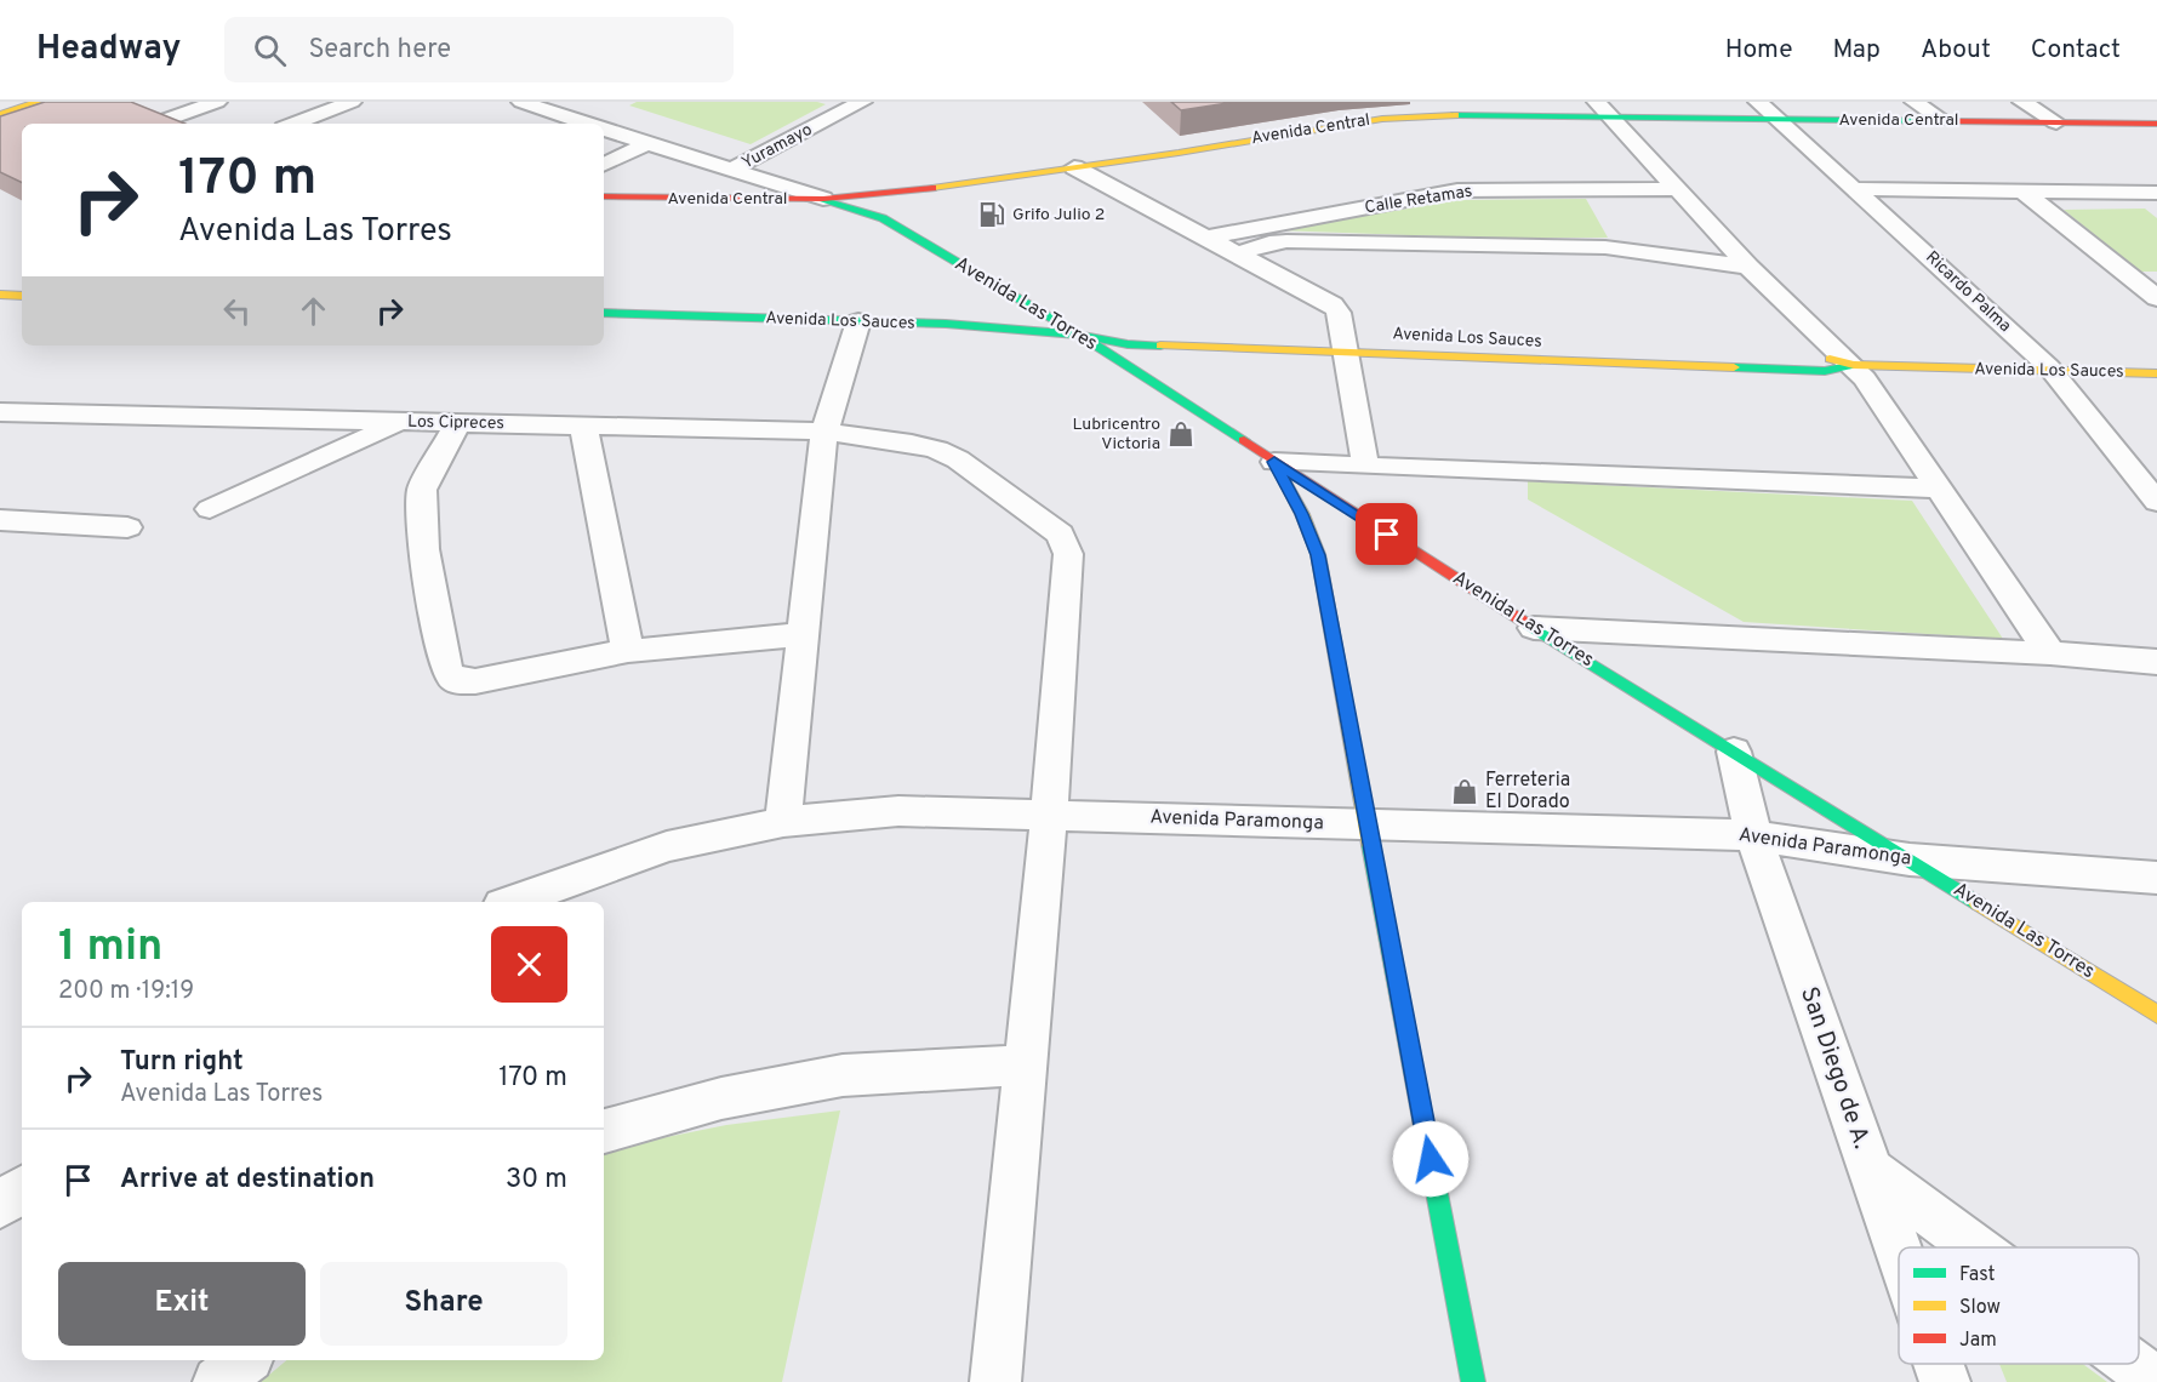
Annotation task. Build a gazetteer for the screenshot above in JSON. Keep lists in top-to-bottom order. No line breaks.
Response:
{"streets":{"street":["Avenida Central","Yuramayo","Calle Retamas","Ricardo Palma","Avenida Las Torres","Avenida Los Sauces","Los Cipreces","Avenida Paramonga","San Diego de A."]},"crossings":[["Avenida Central","Ricardo Palma"],["Avenida Central","Avenida Las Torres"],["Yuramayo","Avenida Las Torres"],["Ricardo Palma","Avenida Los Sauces"],["Avenida Las Torres","Avenida Los Sauces"],["Avenida Las Torres","Avenida Paramonga"],["Avenida Las Torres","San Diego de A."],["Los Cipreces","Avenida Paramonga"],["Avenida Paramonga","San Diego de A."]],"places":{"fuel station":["Grifo Julio 2"],"shop":["Lubricentro Victoria","Ferreteria El Dorado"]},"legend":["Fast","Slow","Jam"],"page":{"header":"Headway","search":"Search here","nav":["Home","Map","About","Contact"],"turn":["170 m","Avenida Las Torres"],"heading":["1 min","200 m · 19:19"],"list":[{"name":"Turn right","note":"Avenida Las Torres","value":"170 m"},{"name":"Arrive at destination","value":"30 m"}],"buttons":["Exit","Share"]}}
